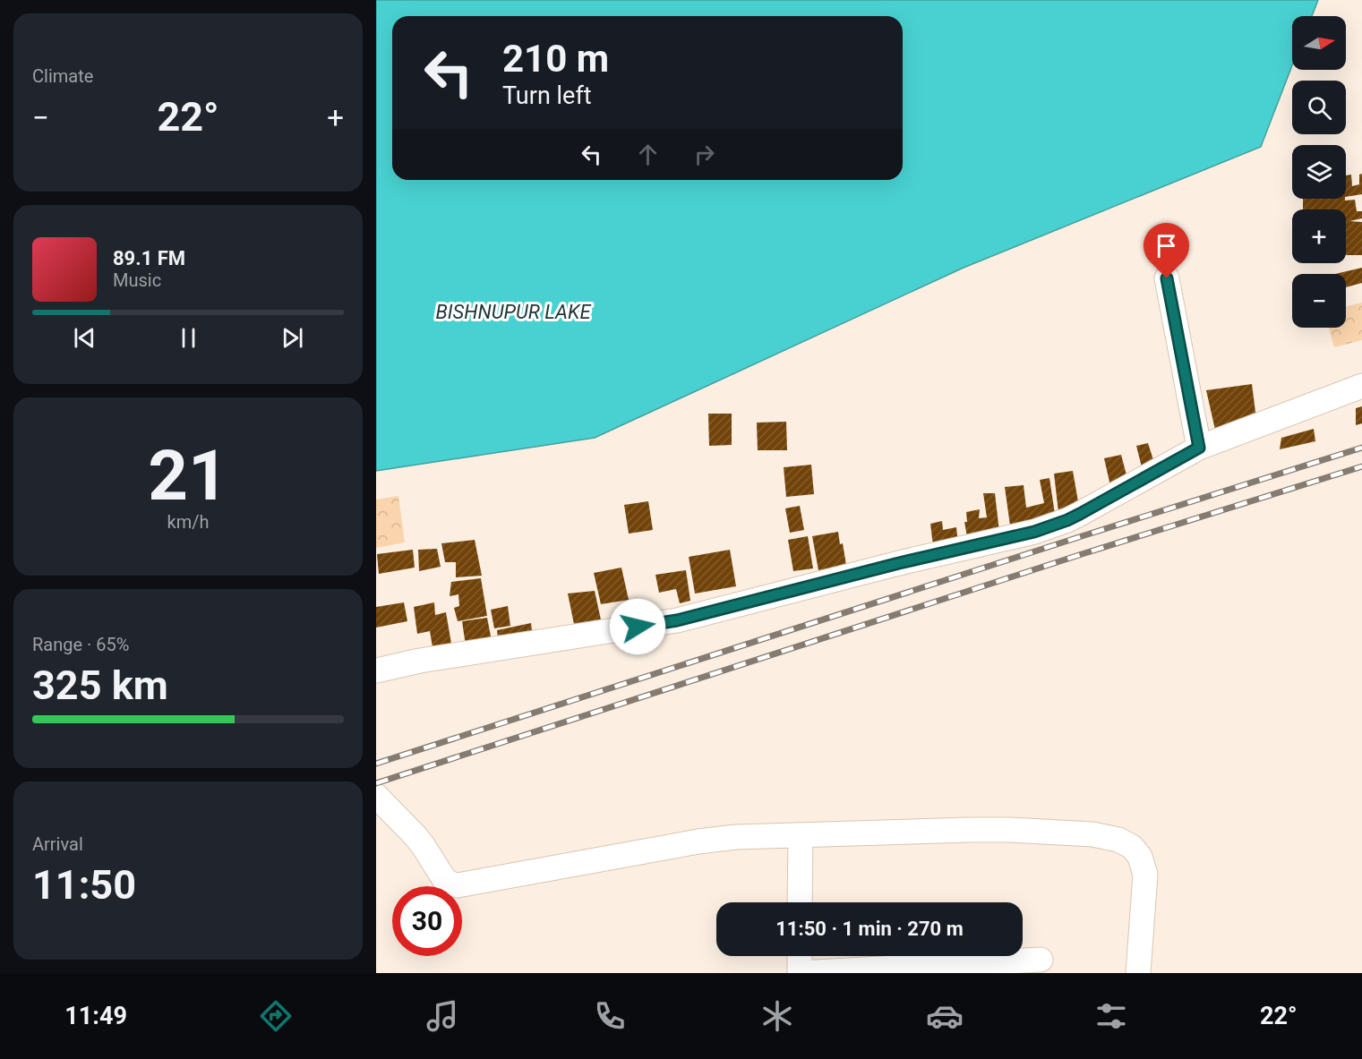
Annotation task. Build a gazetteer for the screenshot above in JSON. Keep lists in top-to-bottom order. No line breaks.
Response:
{"water":["BISHNUPUR LAKE"],"north":"right","page":{"tile":["Climate",["21","km/h"],["Range · 65%","325 km"],["Arrival","11:50"]],"map_buttons":["+","−"],"turn":["210 m","Turn left"],"heat":["−","22°","+"],"song":["89.1 FM","Music"],"limit":"30","trip":"11:50 · 1 min · 270 m","tabs":["11:49","22°"]}}
